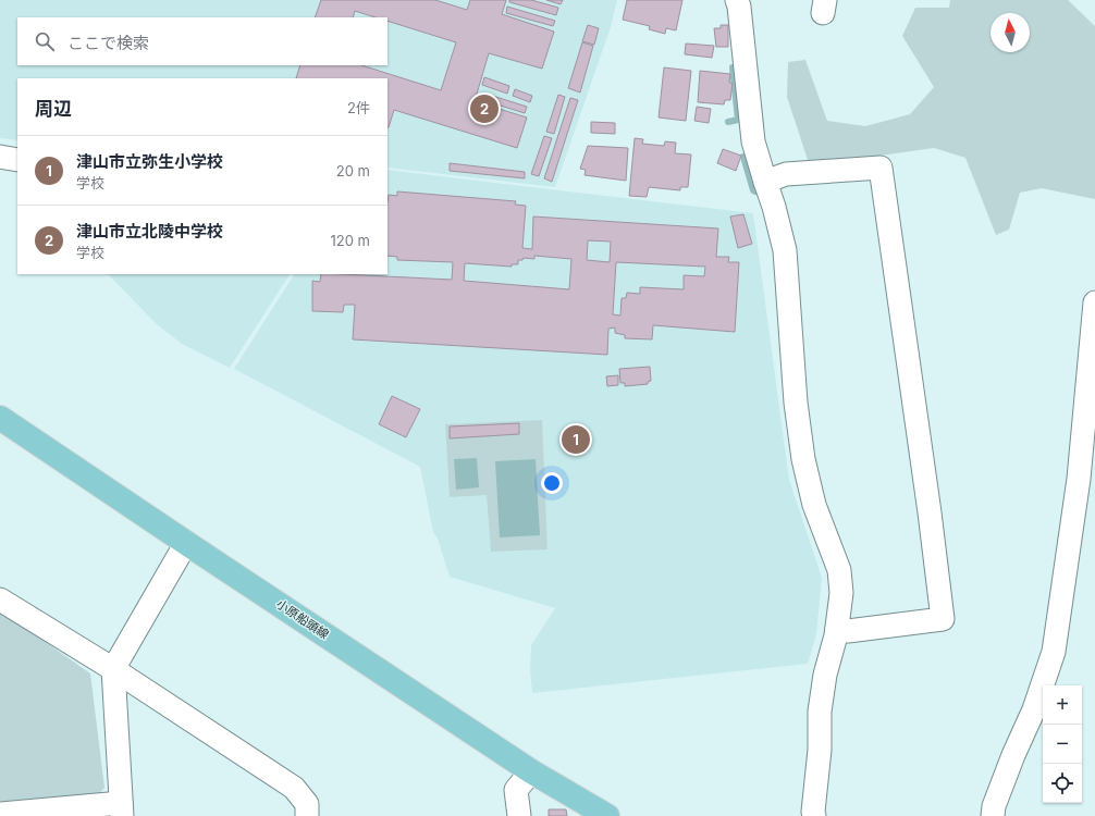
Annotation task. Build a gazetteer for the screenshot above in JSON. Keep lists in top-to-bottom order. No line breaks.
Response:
{"streets":{"main road":["小原船頭線"]},"north":"top","page":{"search":"ここで検索","heading":["周辺","2件"],"pins":["2","1"],"list":[{"mark":"1","name":"津山市立弥生小学校","note":"学校","value":"20 m"},{"mark":"2","name":"津山市立北陵中学校","note":"学校","value":"120 m"}],"map_buttons":["+","−"]}}
